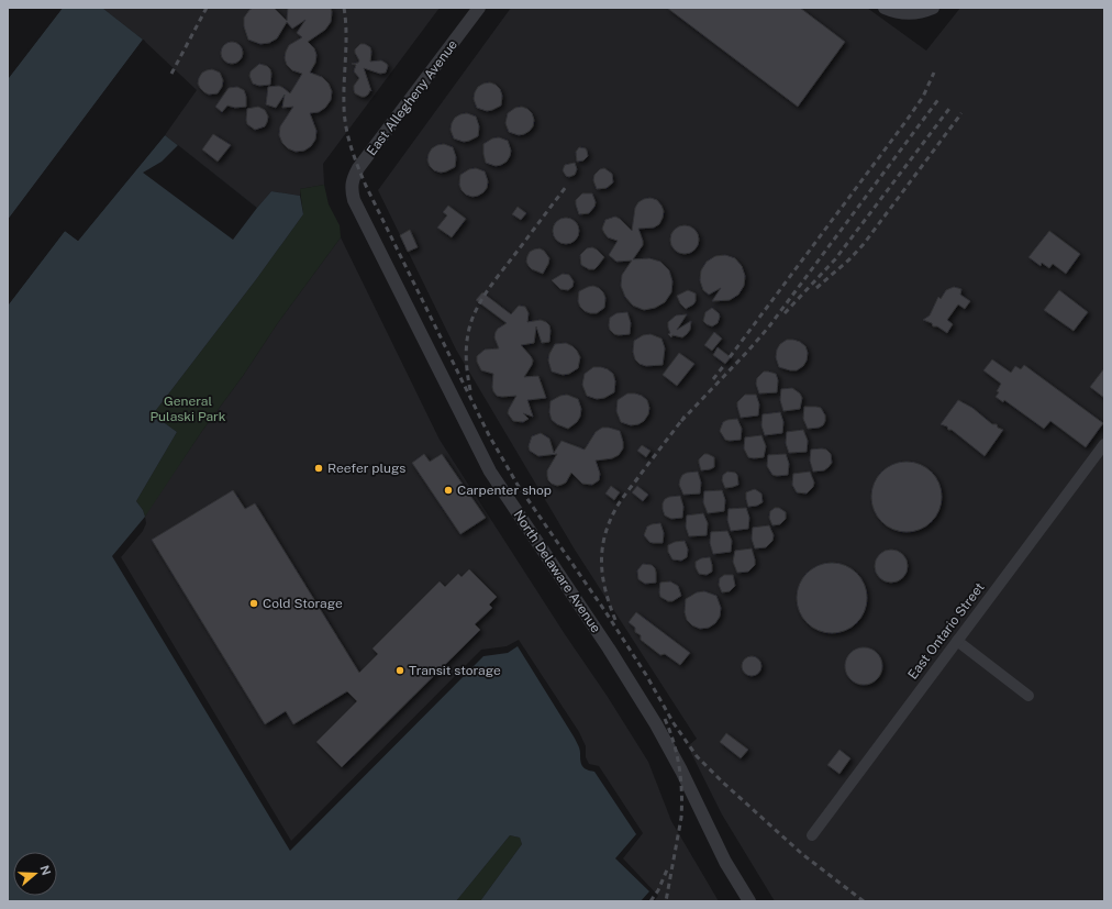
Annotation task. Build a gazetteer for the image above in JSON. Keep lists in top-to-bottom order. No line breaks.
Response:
{"streets":{"street":["East Allegheny Avenue","North Delaware Avenue","East Ontario Street"]},"crossings":[["East Allegheny Avenue","North Delaware Avenue"]],"parks":["General Pulaski Park"],"places":["Reefer plugs","Carpenter shop","Cold Storage","Transit storage"],"north":"right"}
